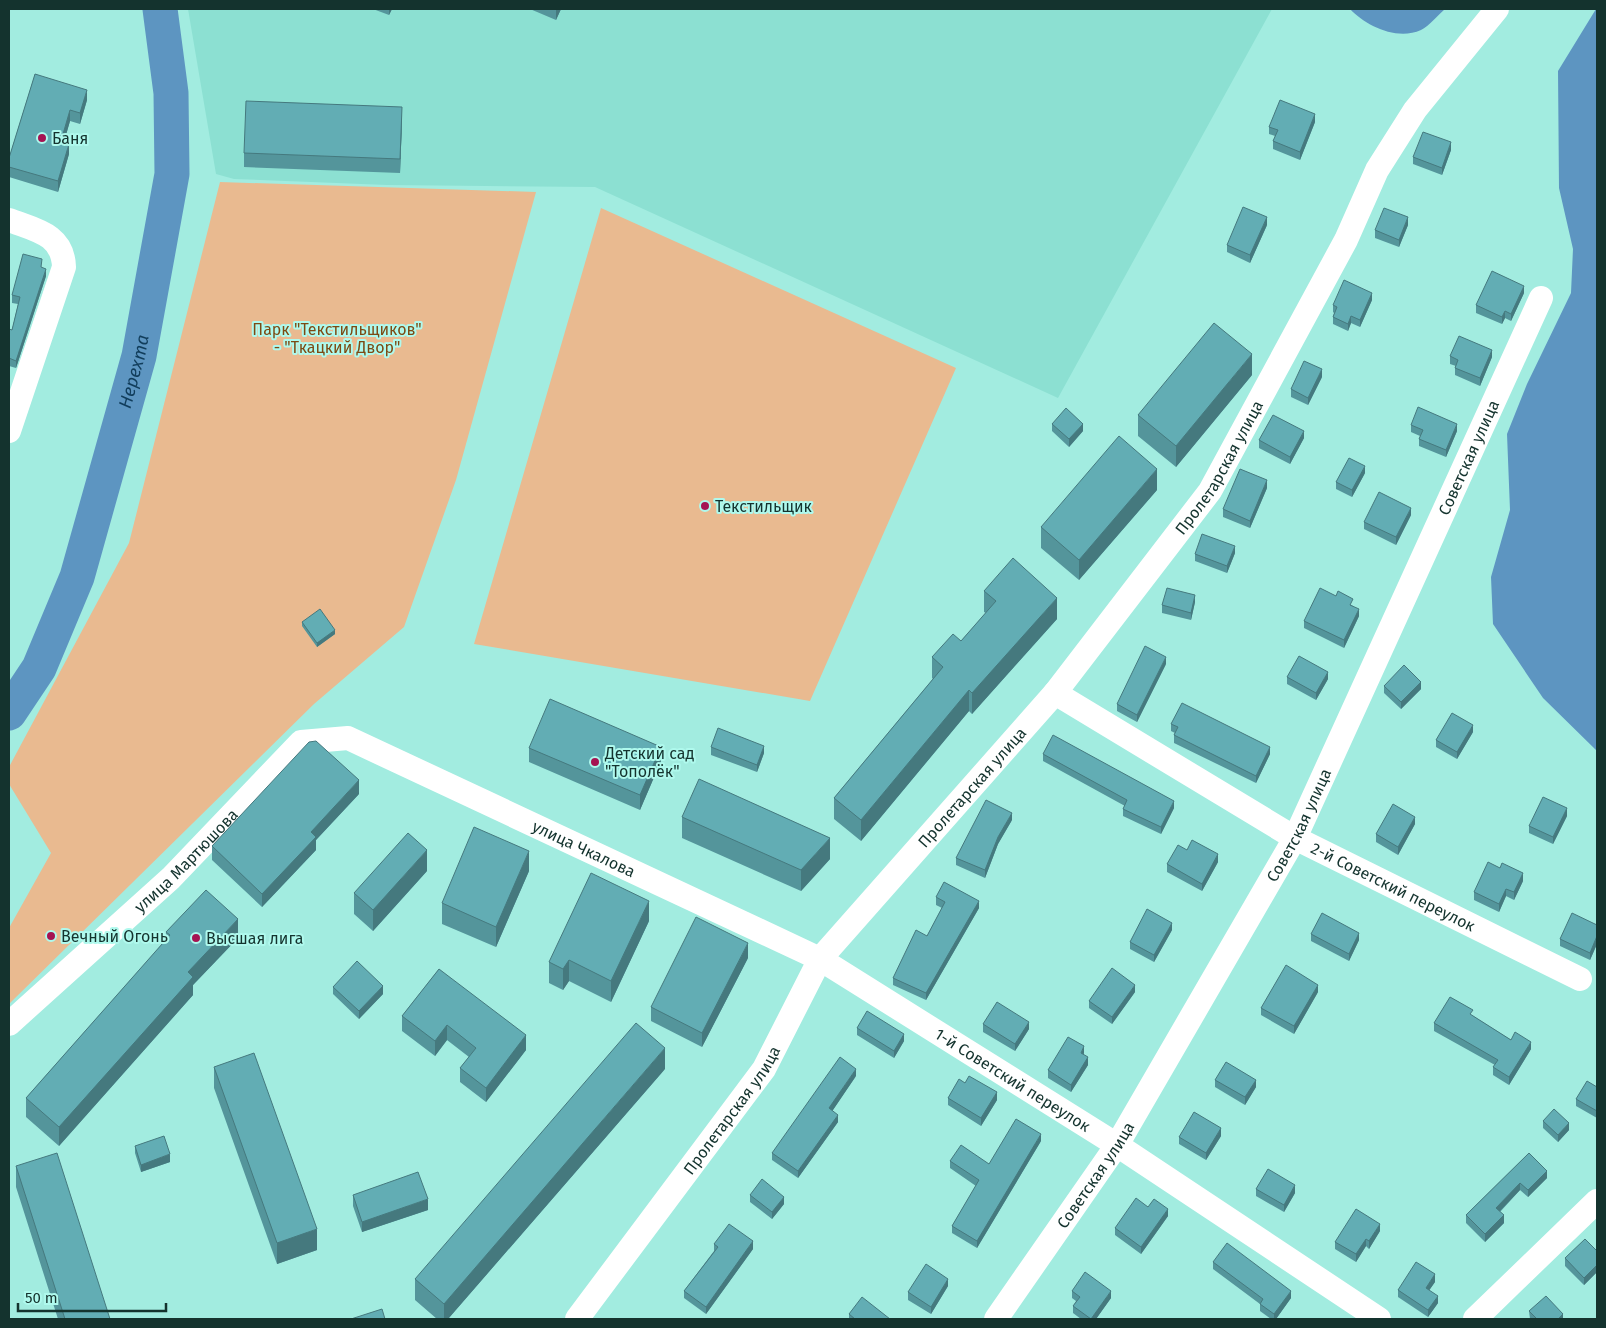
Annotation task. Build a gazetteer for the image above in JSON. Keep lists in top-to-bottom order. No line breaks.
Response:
{"streets":{"street":["Советская улица","Пролетарская улица","улица Чкалова","улица Мартюшова","2-й Советский переулок","1-й Советский переулок"]},"crossings":[["Советская улица","2-й Советский переулок"],["Советская улица","1-й Советский переулок"],["Пролетарская улица","улица Чкалова"],["Пролетарская улица","2-й Советский переулок"],["Пролетарская улица","1-й Советский переулок"],["улица Чкалова","улица Мартюшова"],["улица Чкалова","1-й Советский переулок"]],"water":["Нерехта"],"parks":["Парк \"Текстильщиков\" - \"Ткацкий Двор\""],"places":["Баня","Текстильщик","Детский сад \"Тополёк\"","Вечный Огонь","Высшая лига"],"scale_bar":"50 m"}
